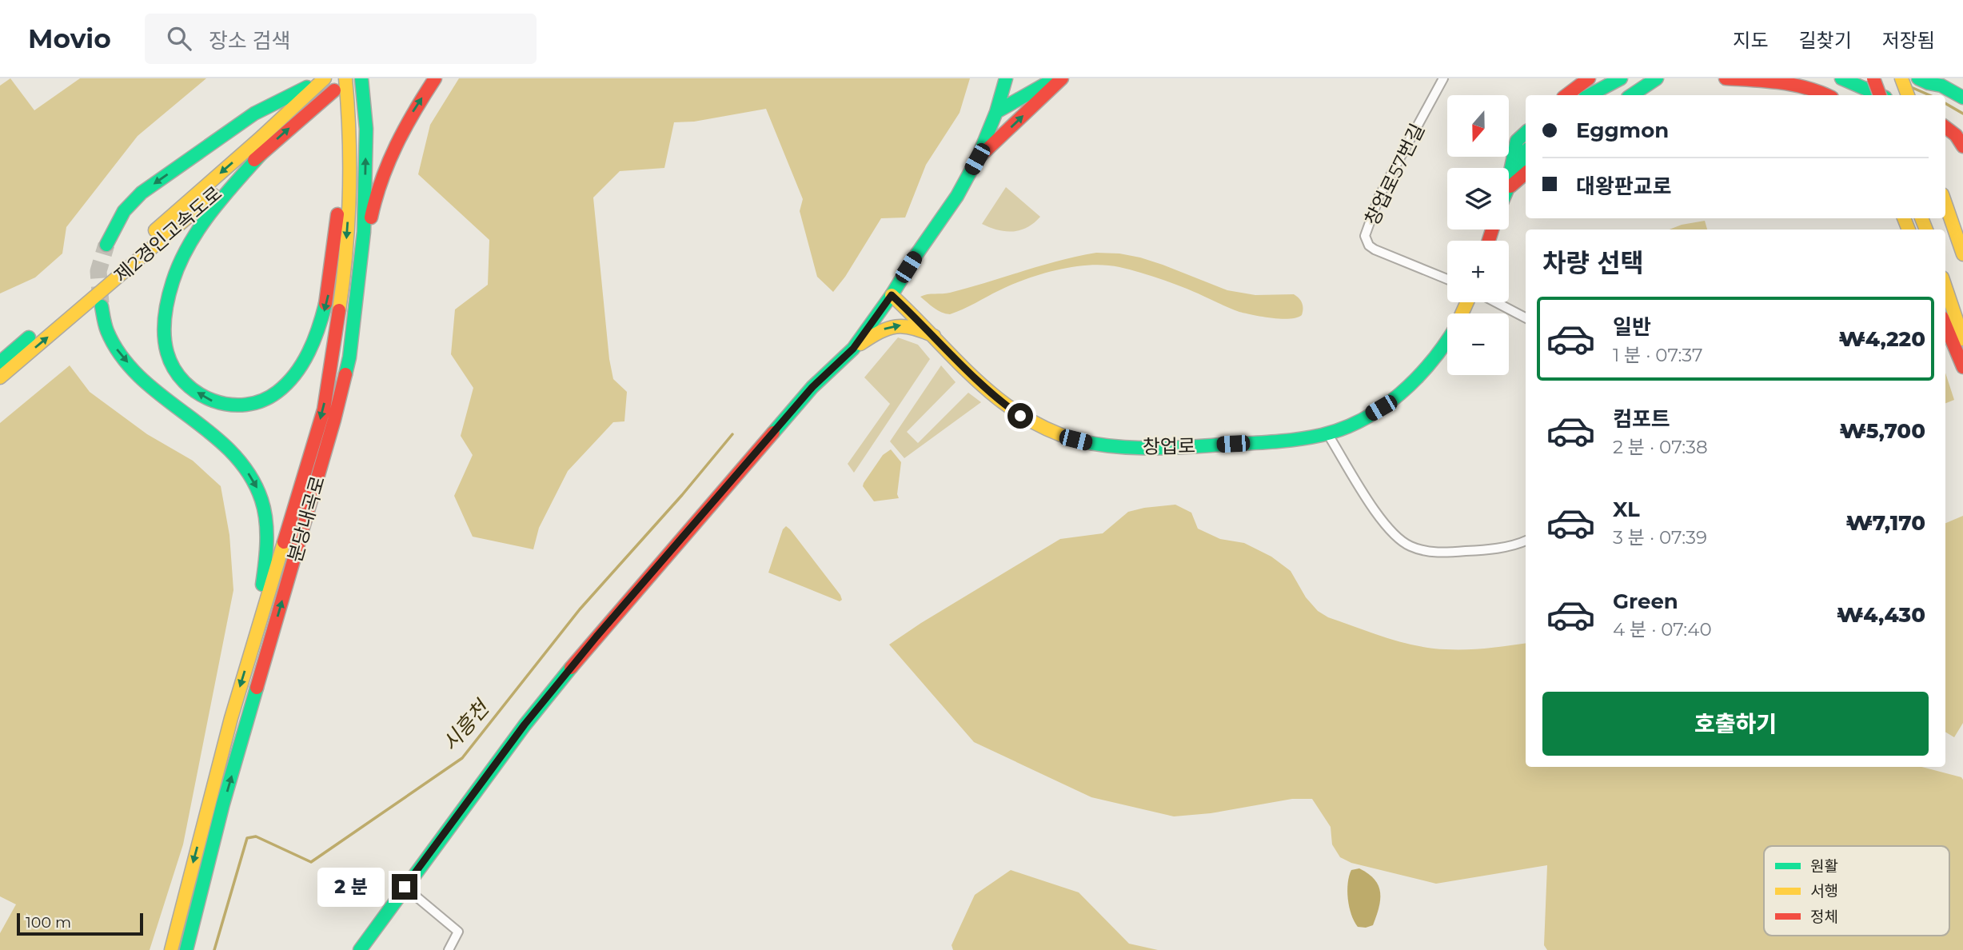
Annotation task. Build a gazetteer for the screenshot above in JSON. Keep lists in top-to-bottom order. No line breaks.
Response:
{"streets":{"main road":["제2경인고속도로","창업로","분당내곡로"],"street":["창업로57번길"]},"water":["시흥천"],"legend":["원활","서행","정체"],"scale_bar":"100 m","north":"bottom","page":{"header":"Movio","search":"장소 검색","nav":["지도","길찾기","저장됨"],"map_buttons":["+","−"],"banner":["Eggmon","대왕판교로"],"heading":"차량 선택","list":[{"name":"일반","note":"1 분 · 07:37","value":"₩4,220"},{"name":"컴포트","note":"2 분 · 07:38","value":"₩5,700"},{"name":"XL","note":"3 분 · 07:39","value":"₩7,170"},{"name":"Green","note":"4 분 · 07:40","value":"₩4,430"}],"buttons":"호출하기","bubble":"2 분","scale":"100 m"}}
